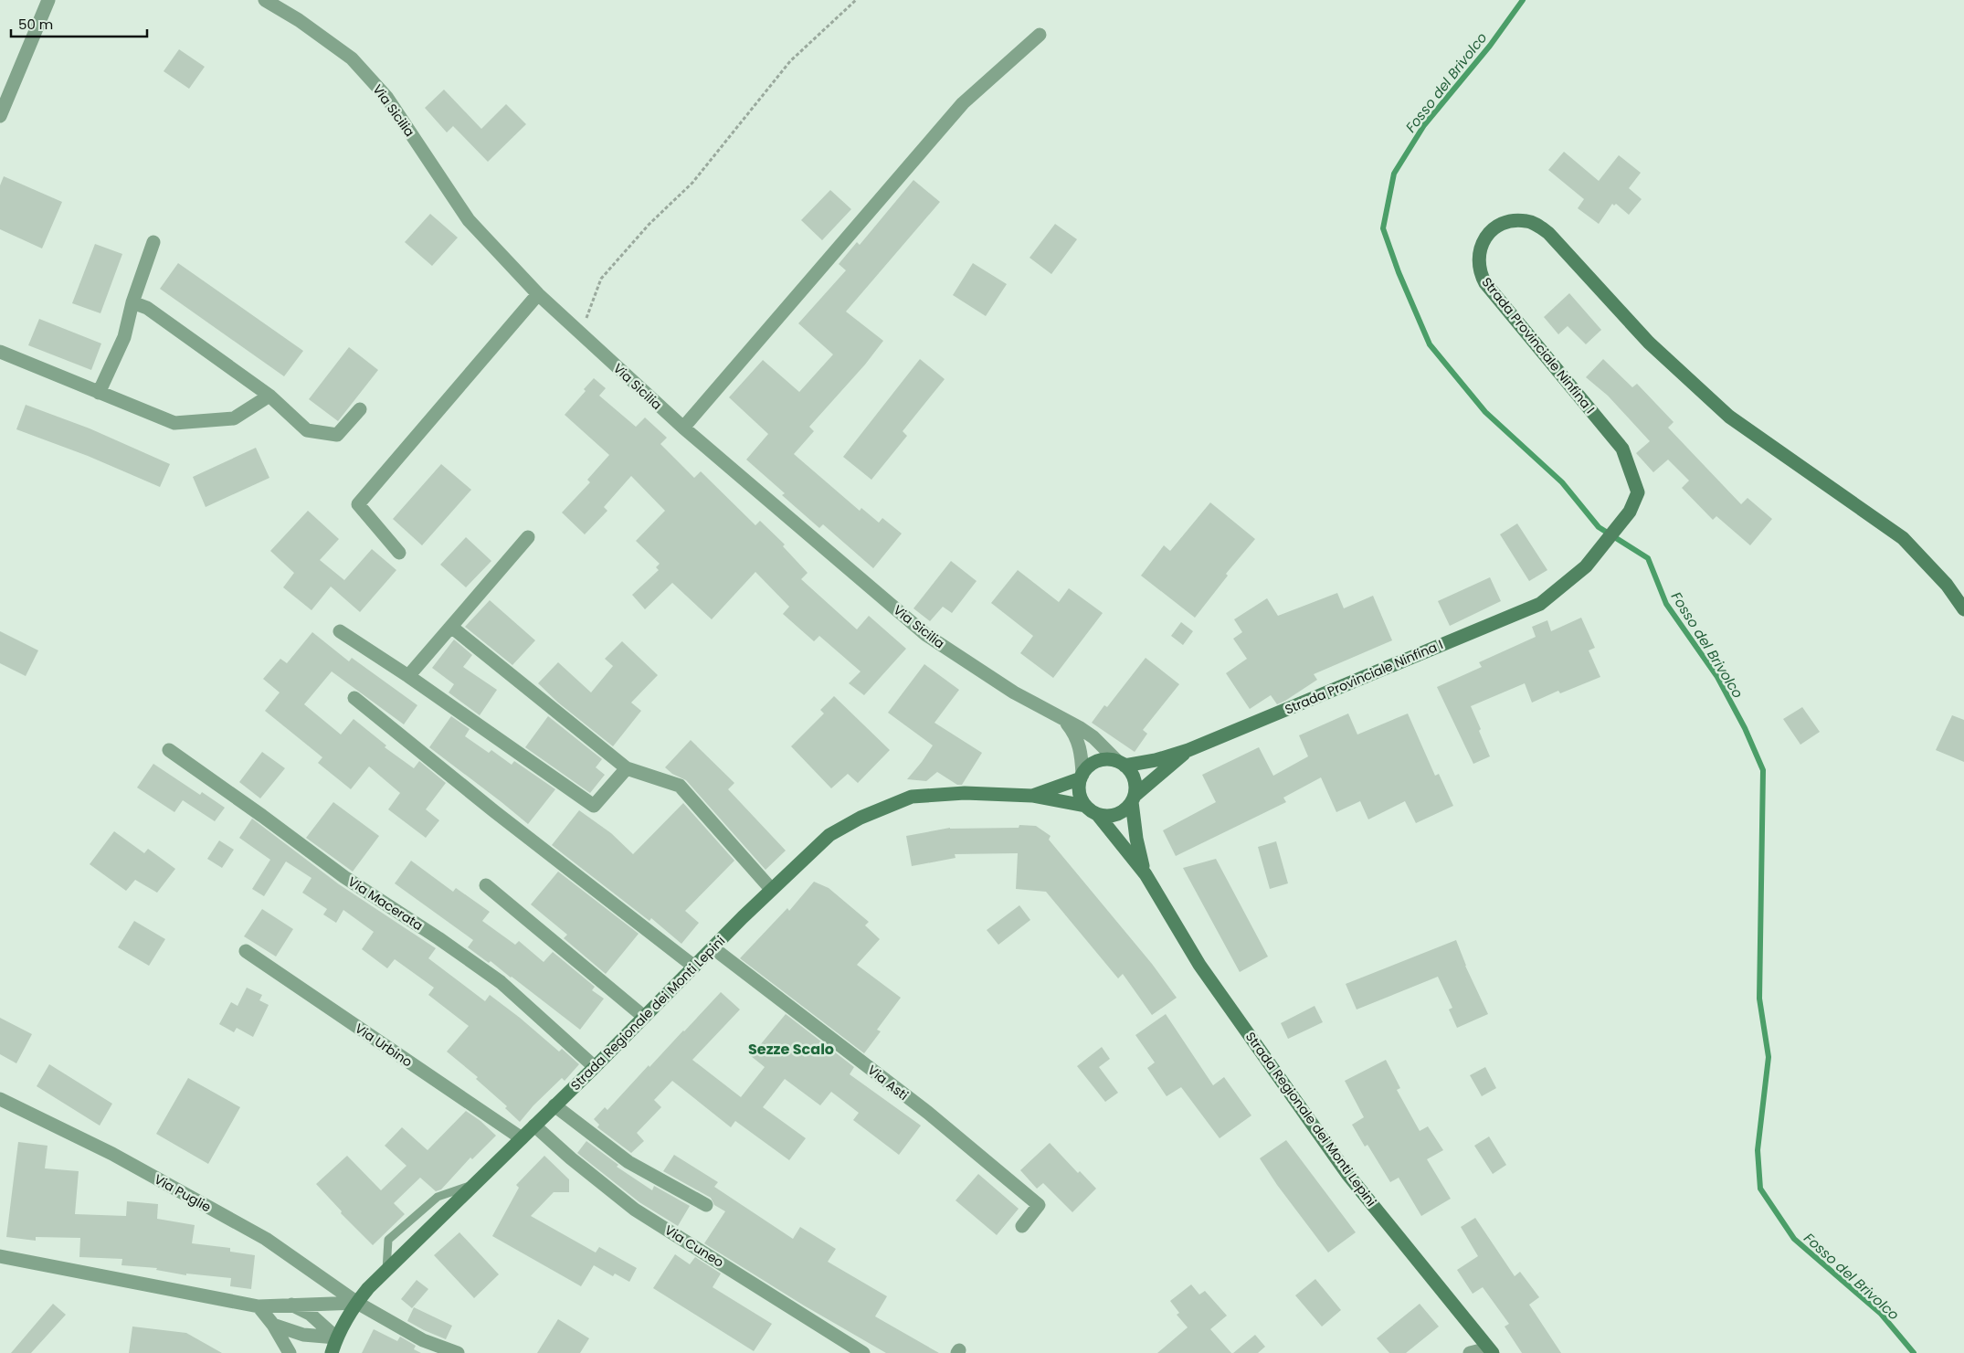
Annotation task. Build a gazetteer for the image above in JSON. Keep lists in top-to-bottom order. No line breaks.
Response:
{"streets":{"street":["Via Sicilia","Strada Provinciale Ninfina I","Via Macerata","Strada Regionale dei Monti Lepini","Via Urbino","Via Asti","Via Puglie","Via Cuneo"]},"crossings":[["Via Sicilia","Strada Provinciale Ninfina I"],["Via Sicilia","Strada Regionale dei Monti Lepini"],["Strada Provinciale Ninfina I","Strada Regionale dei Monti Lepini"],["Via Macerata","Strada Regionale dei Monti Lepini"],["Strada Regionale dei Monti Lepini","Via Urbino"],["Strada Regionale dei Monti Lepini","Via Asti"],["Strada Regionale dei Monti Lepini","Via Puglie"],["Strada Regionale dei Monti Lepini","Via Cuneo"]],"districts":["Sezze Scalo"],"water":["Fosso del Brivolco"],"scale_bar":"50 m"}
